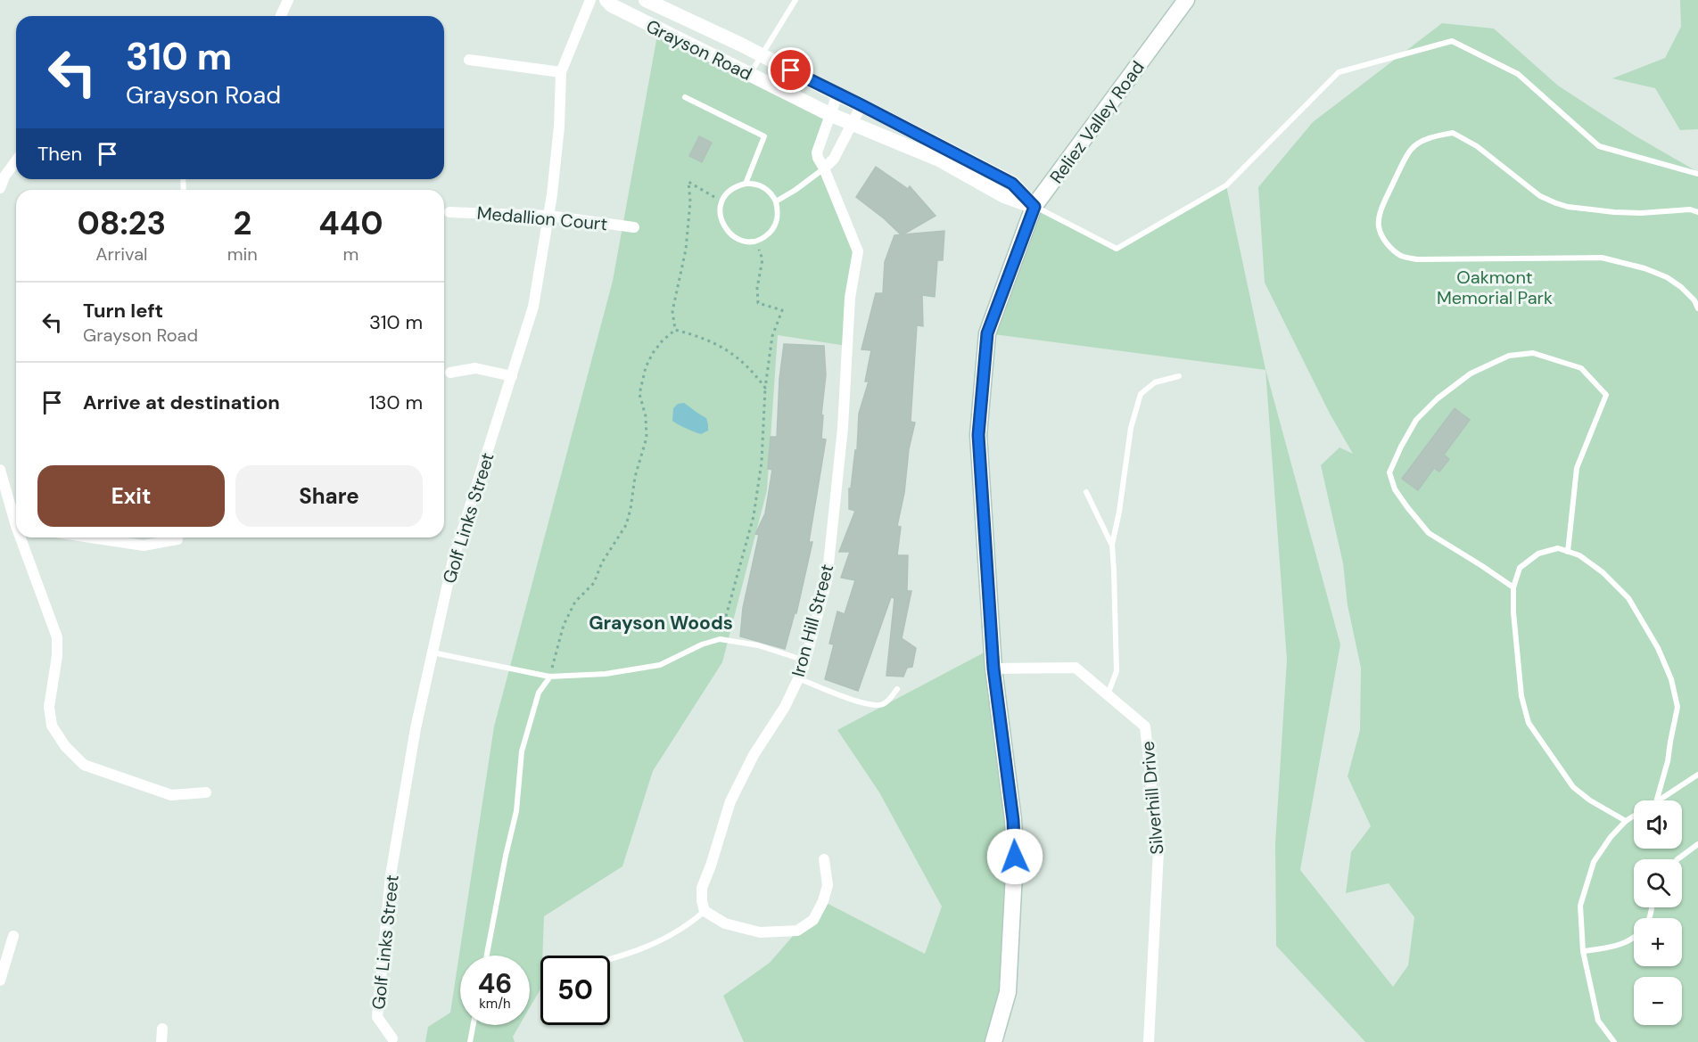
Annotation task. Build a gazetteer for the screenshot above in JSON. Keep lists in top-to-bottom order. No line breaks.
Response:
{"streets":{"main road":["Reliez Valley Road"],"street":["Grayson Road","Medallion Court","Golf Links Street","Iron Hill Street","Silverhill Drive"]},"crossings":[["Grayson Road","Reliez Valley Road"],["Grayson Road","Iron Hill Street"],["Reliez Valley Road","Silverhill Drive"],["Medallion Court","Golf Links Street"]],"districts":["Grayson Woods"],"parks":["Oakmont Memorial Park"],"page":{"turn":["310 m","Grayson Road"],"then":"Then","eta":["08:23","Arrival","2","min","440","m"],"list":[{"name":"Turn left","note":"Grayson Road","value":"310 m"},{"name":"Arrive at destination","value":"130 m"}],"buttons":["Exit","Share"],"map_buttons":["+","−"],"speed":"46 km/h","limit":"50"}}
